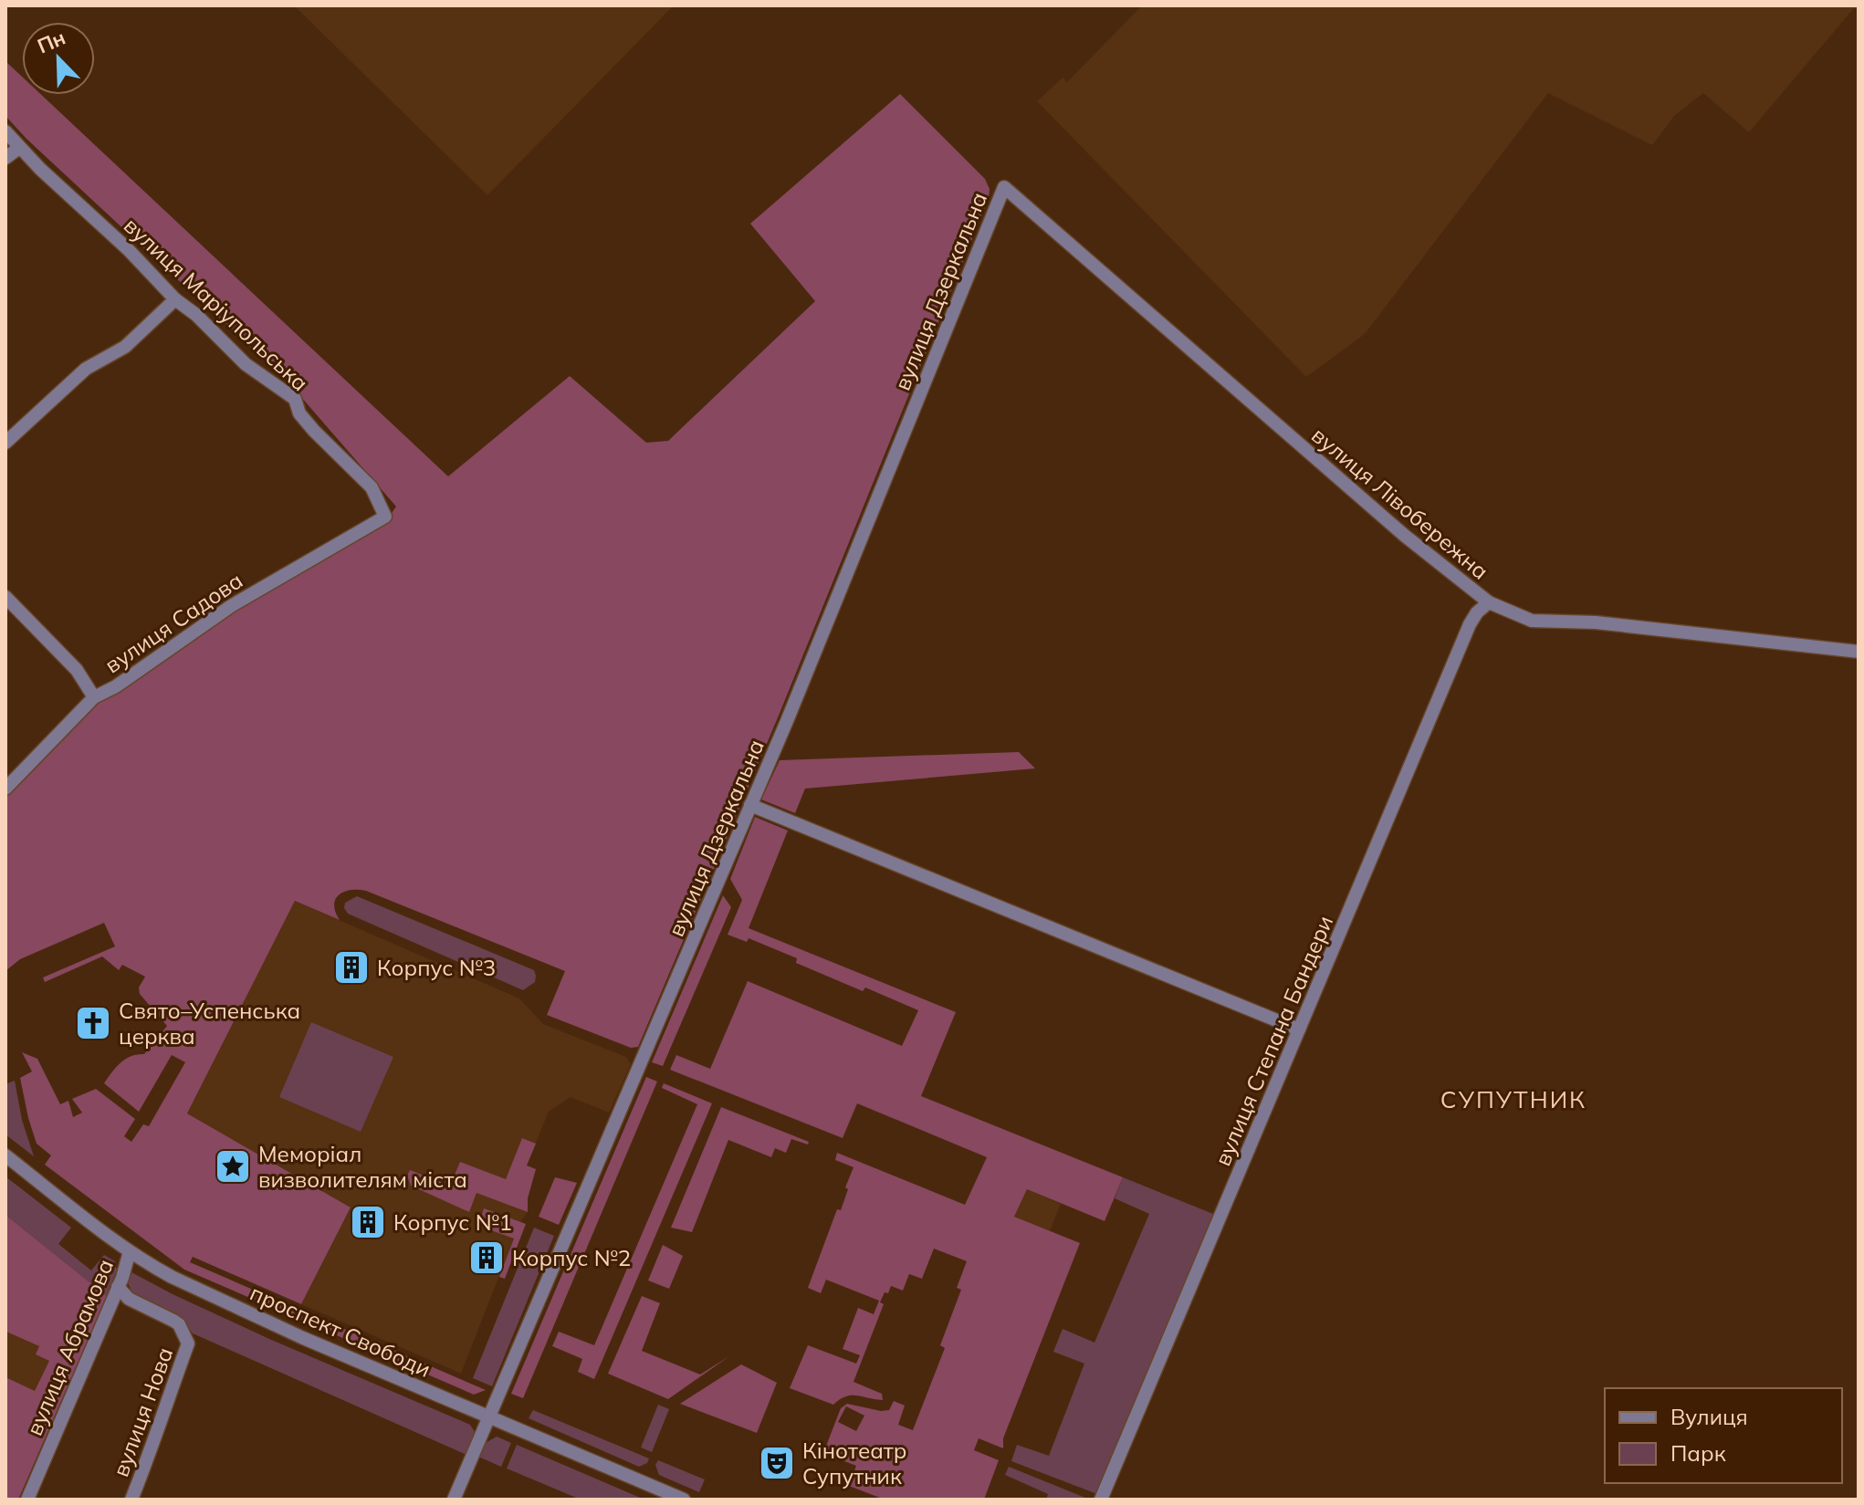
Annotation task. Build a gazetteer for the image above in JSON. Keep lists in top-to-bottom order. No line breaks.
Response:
{"streets":{"street":["вулиця Дзеркальна","вулиця Маріупольська","вулиця Лівобережна","вулиця Садова","вулиця Степана Бандери","проспект Свободи","вулиця Абрамова","вулиця Нова"]},"crossings":[["вулиця Дзеркальна","вулиця Лівобережна"],["вулиця Дзеркальна","проспект Свободи"],["вулиця Маріупольська","вулиця Садова"],["вулиця Лівобережна","вулиця Степана Бандери"],["проспект Свободи","вулиця Абрамова"],["вулиця Абрамова","вулиця Нова"]],"districts":["СУПУТНИК"],"places":{"building":["Корпус №3","Корпус №1","Корпус №2"],"church":["Свято–Успенська церква"],"place":["Меморіал визволителям міста"],"theatre":["Кінотеатр Супутник"]},"legend":["Вулиця","Парк"],"north":"top left"}
